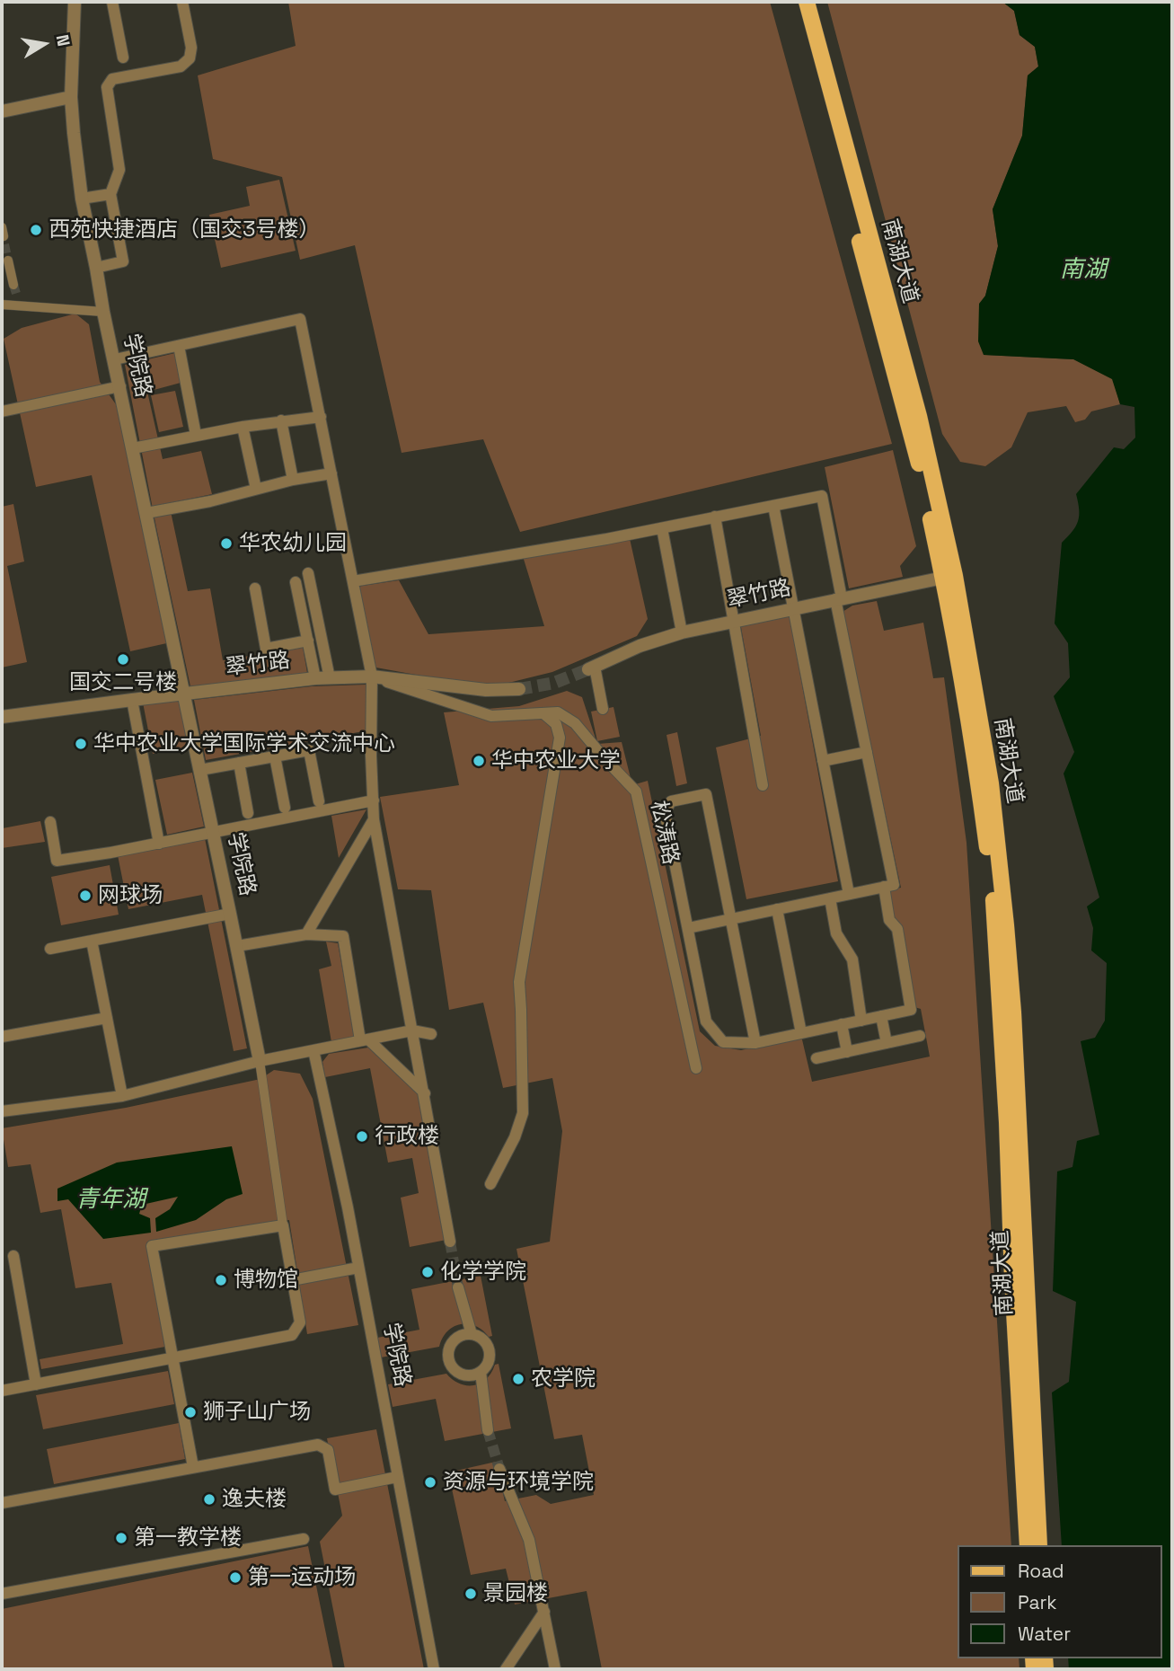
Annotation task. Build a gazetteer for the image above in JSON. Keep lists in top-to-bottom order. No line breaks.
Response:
{"streets":{"main road":["南湖大道"],"street":["学院路","翠竹路","松涛路"]},"crossings":[["南湖大道","翠竹路"],["学院路","翠竹路"],["翠竹路","松涛路"]],"water":["南湖","青年湖"],"places":["西苑快捷酒店（国交3号楼）","华农幼儿园","国交二号楼","华中农业大学国际学术交流中心","华中农业大学","网球场","行政楼","化学学院","博物馆","农学院","狮子山广场","资源与环境学院","逸夫楼","第一教学楼","第一运动场","景园楼"],"legend":["Road","Park","Water"],"north":"right"}
